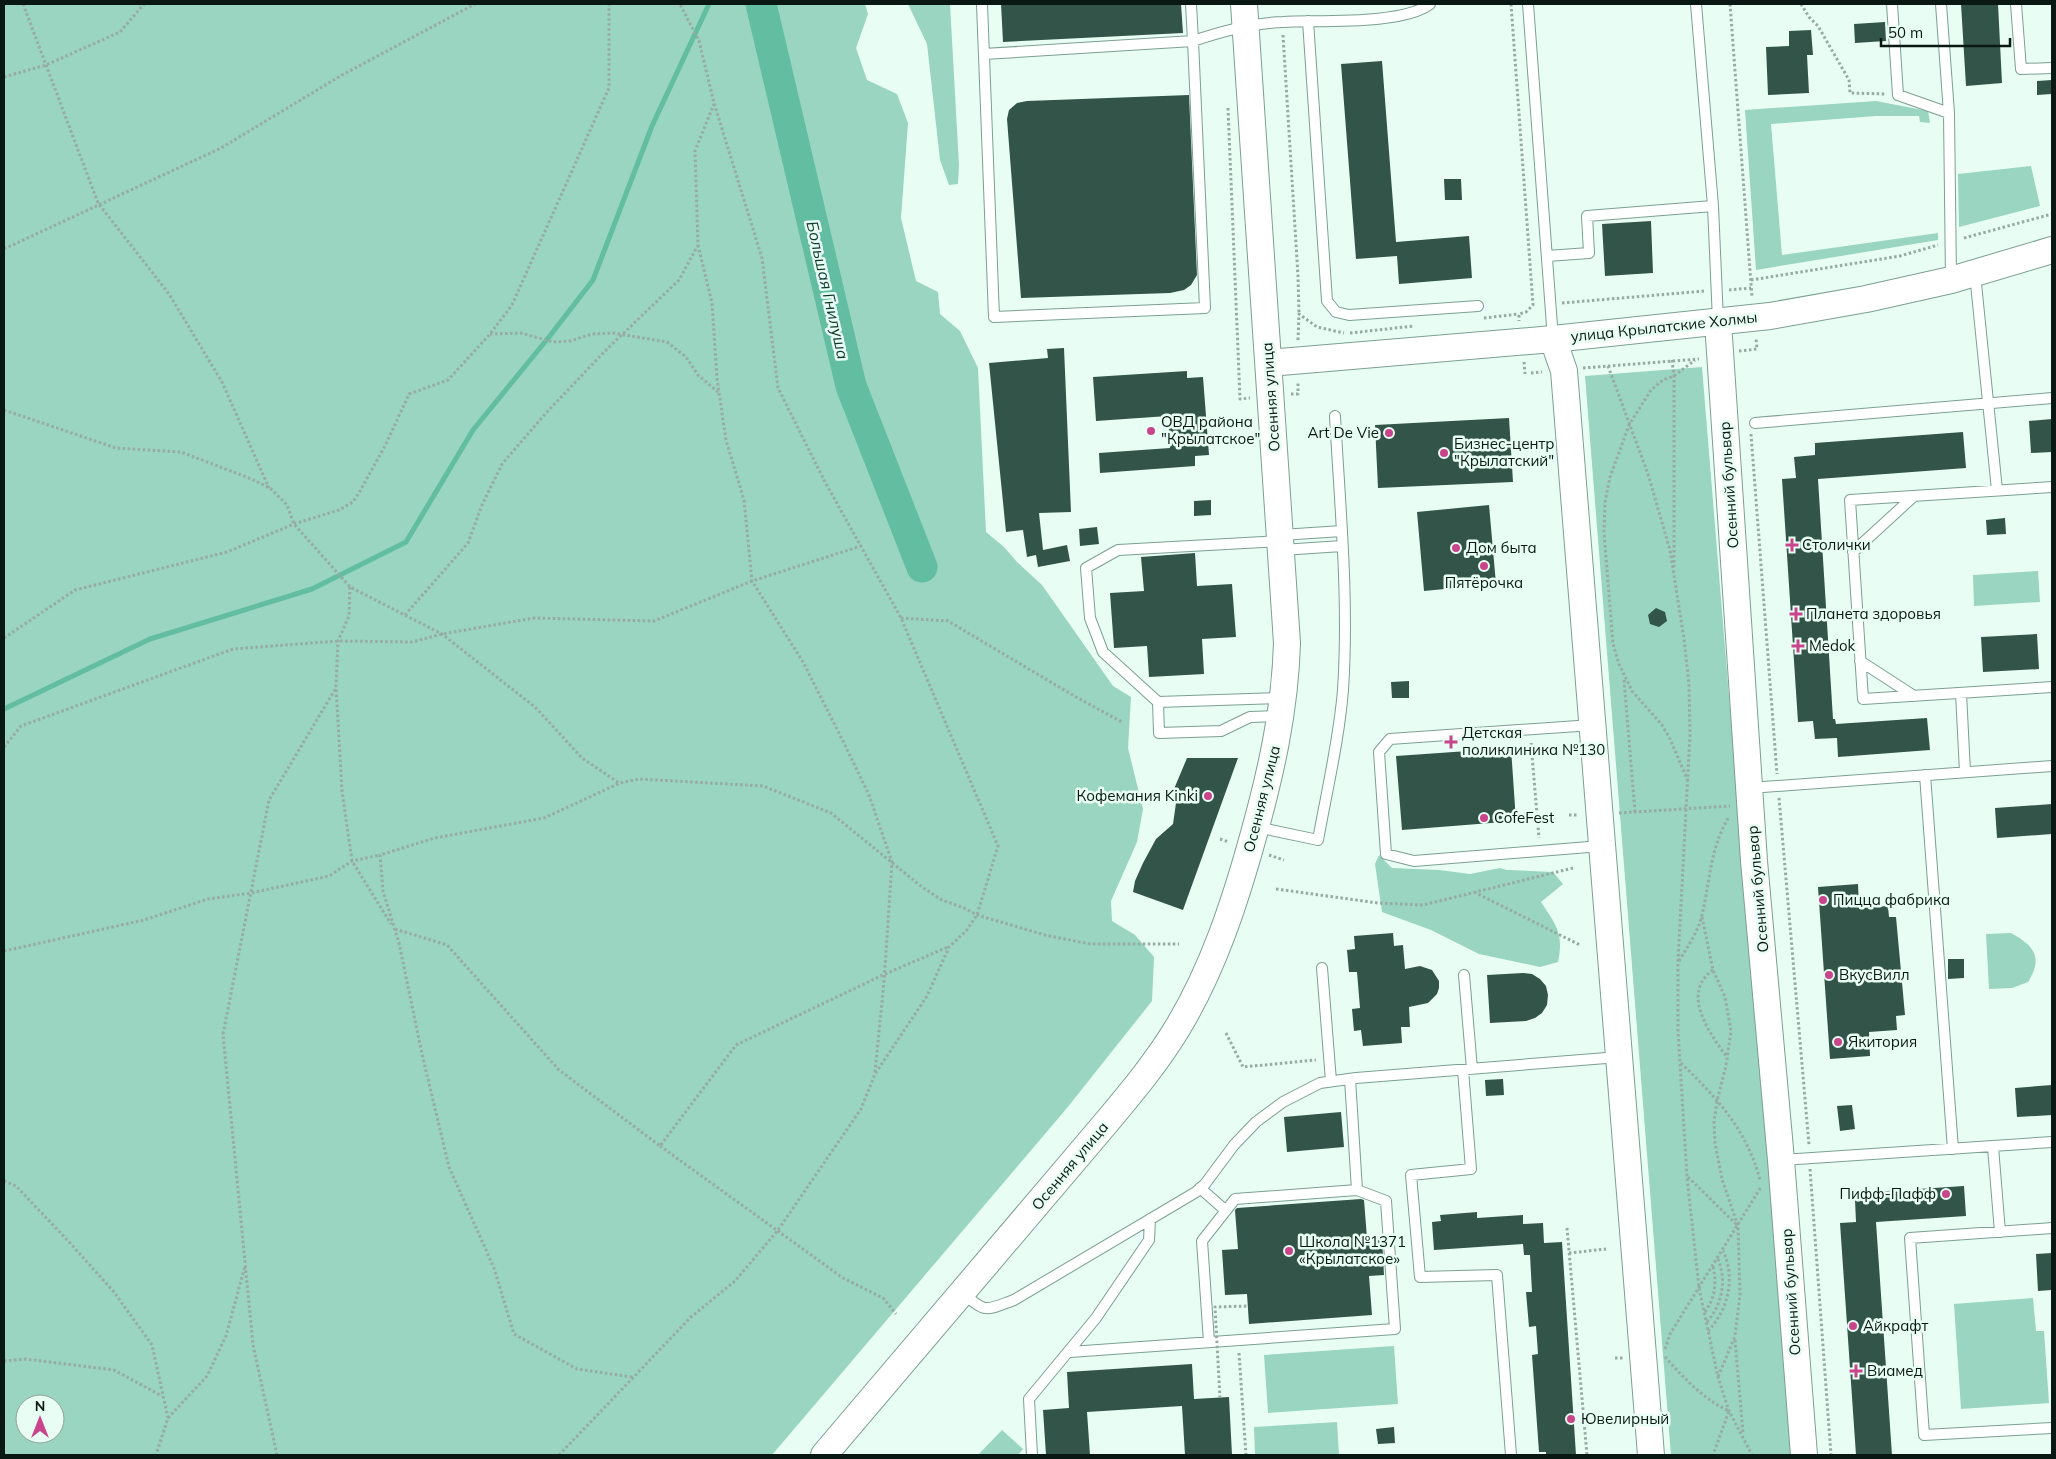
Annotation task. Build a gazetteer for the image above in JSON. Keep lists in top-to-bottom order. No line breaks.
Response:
{"streets":{"street":["улица Крылатские Холмы","Осенняя улица","Осенний бульвар"]},"crossings":[["улица Крылатские Холмы","Осенняя улица"],["улица Крылатские Холмы","Осенний бульвар"]],"water":["Большая Гнилуша"],"places":{"other":["ОВД района \"Крылатское\"","Art De Vie","Бизнес-центр \"Крылатский\"","Дом быта","Пятёрочка","Кофемания Kinki","CofeFest","Пицца фабрика","ВкусВилл","Якитория","Пифф-Пафф","Школа №1371 «Крылатское»","Айкрафт","Ювелирный"],"health":["Столички","Планета здоровья","Medok","Детская поликлиника №130","Виамед"]},"scale_bar":"50 m","north":"top"}
